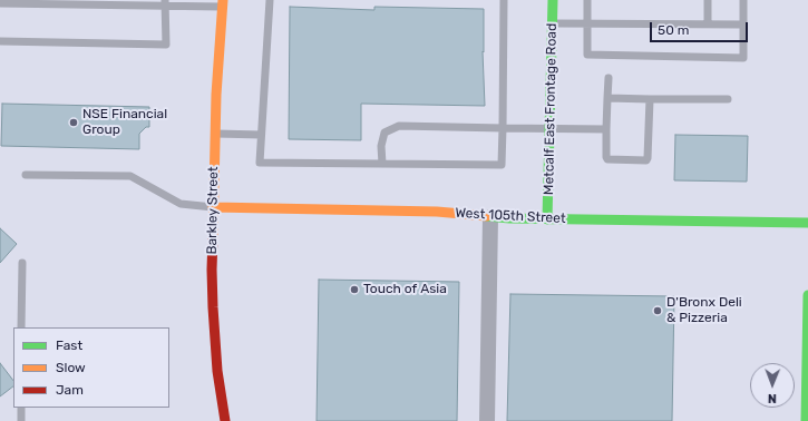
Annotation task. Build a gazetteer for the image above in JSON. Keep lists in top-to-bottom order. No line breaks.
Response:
{"streets":{"street":["Metcalf East Frontage Road","Barkley Street","West 105th Street"]},"crossings":[["Metcalf East Frontage Road","West 105th Street"],["Barkley Street","West 105th Street"]],"places":["NSE Financial Group","Touch of Asia","D'Bronx Deli & Pizzeria"],"legend":["Fast","Slow","Jam"],"scale_bar":"50 m","north":"bottom"}
